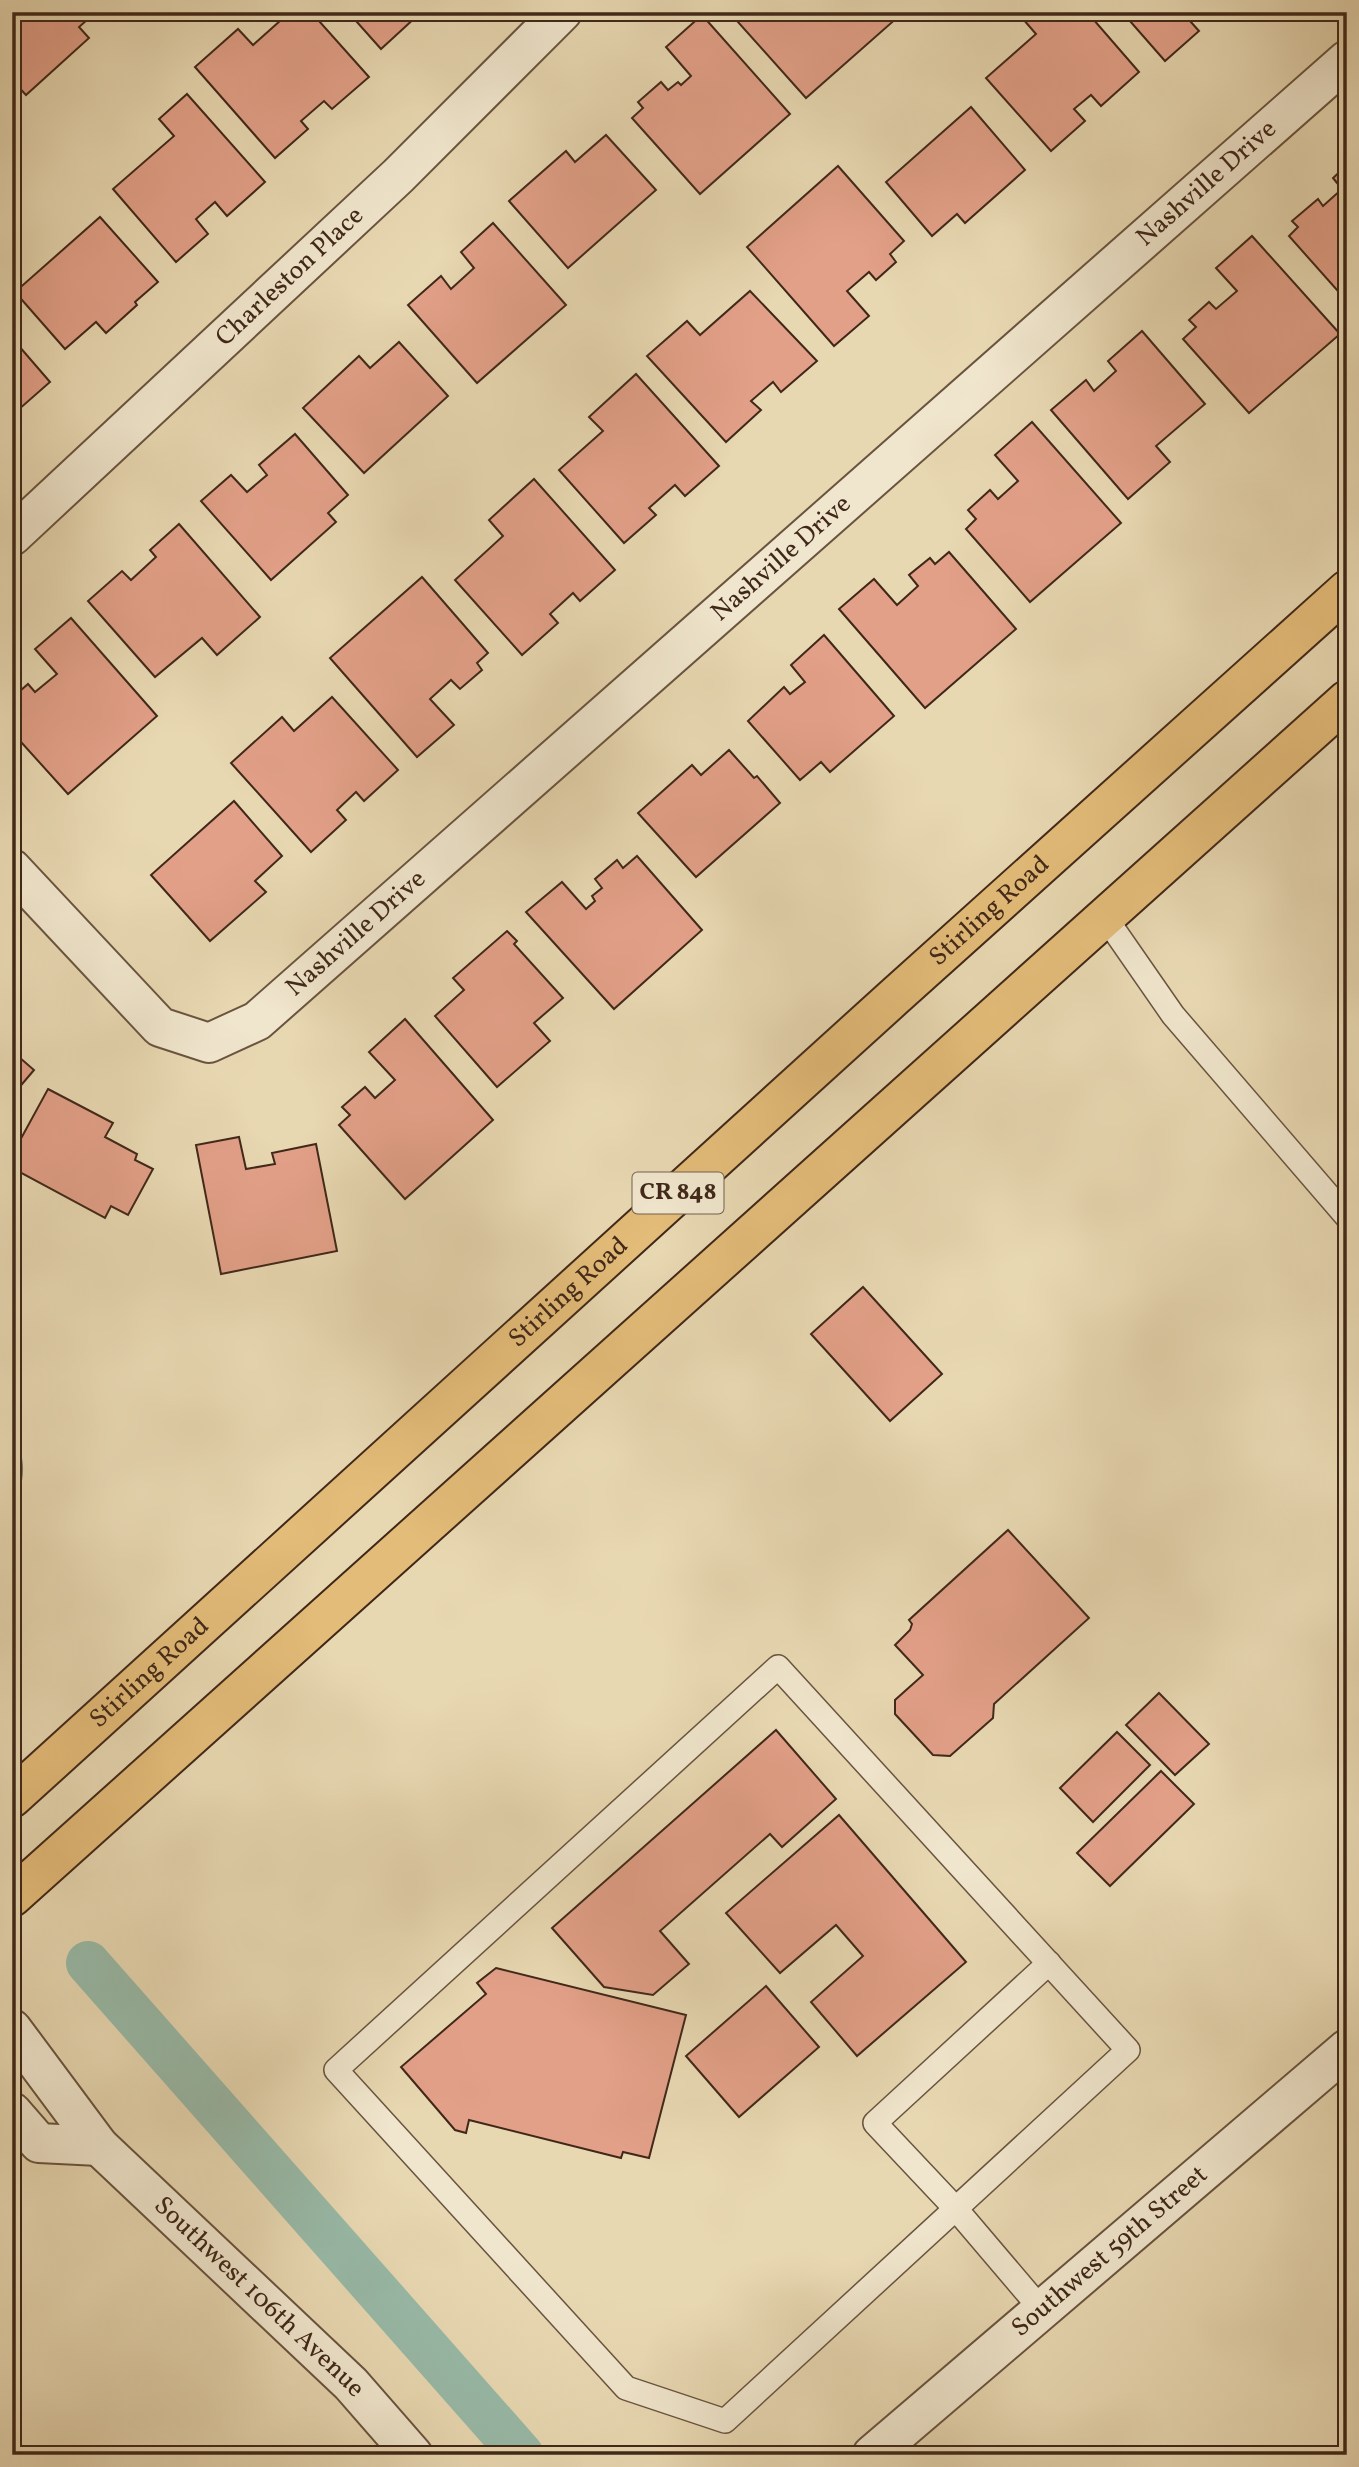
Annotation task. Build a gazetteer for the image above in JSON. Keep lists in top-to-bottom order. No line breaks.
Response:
{"streets":{"main road":["Stirling Road","CR 848"],"street":["Nashville Drive","Charleston Place","Southwest 59th Street","Southwest 106th Avenue"]}}
